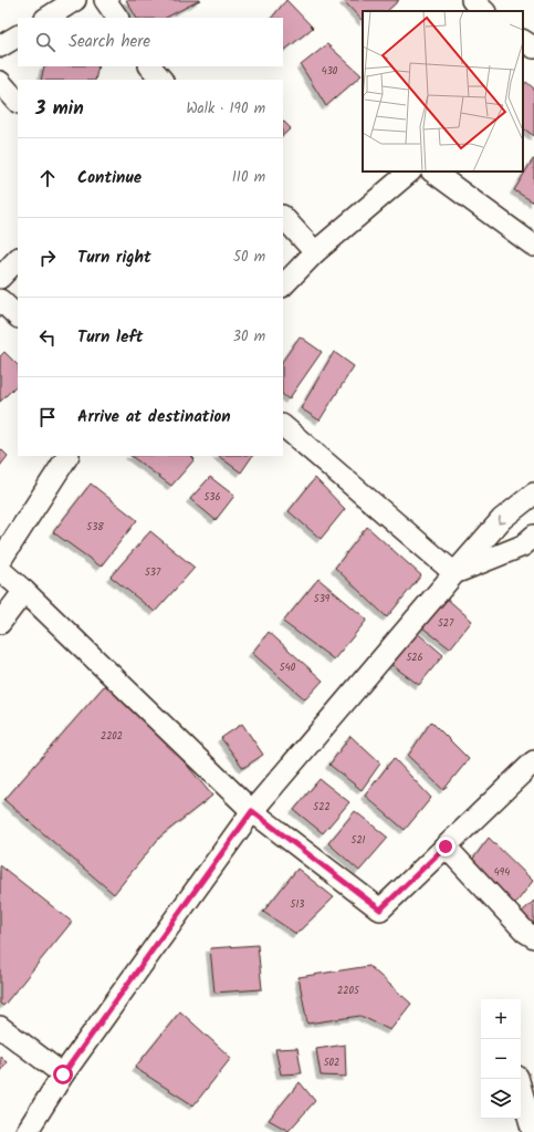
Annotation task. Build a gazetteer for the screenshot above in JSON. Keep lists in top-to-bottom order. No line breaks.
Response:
{"house_numbers":["430","536","538","537","539","527","526","540","2202","522","521","494","513","2205","502"],"page":{"search":"Search here","heading":["3 min","Walk · 190 m"],"list":[["Continue","110 m"],["Turn right","50 m"],["Turn left","30 m"],"Arrive at destination"],"map_buttons":["+","−"]}}
